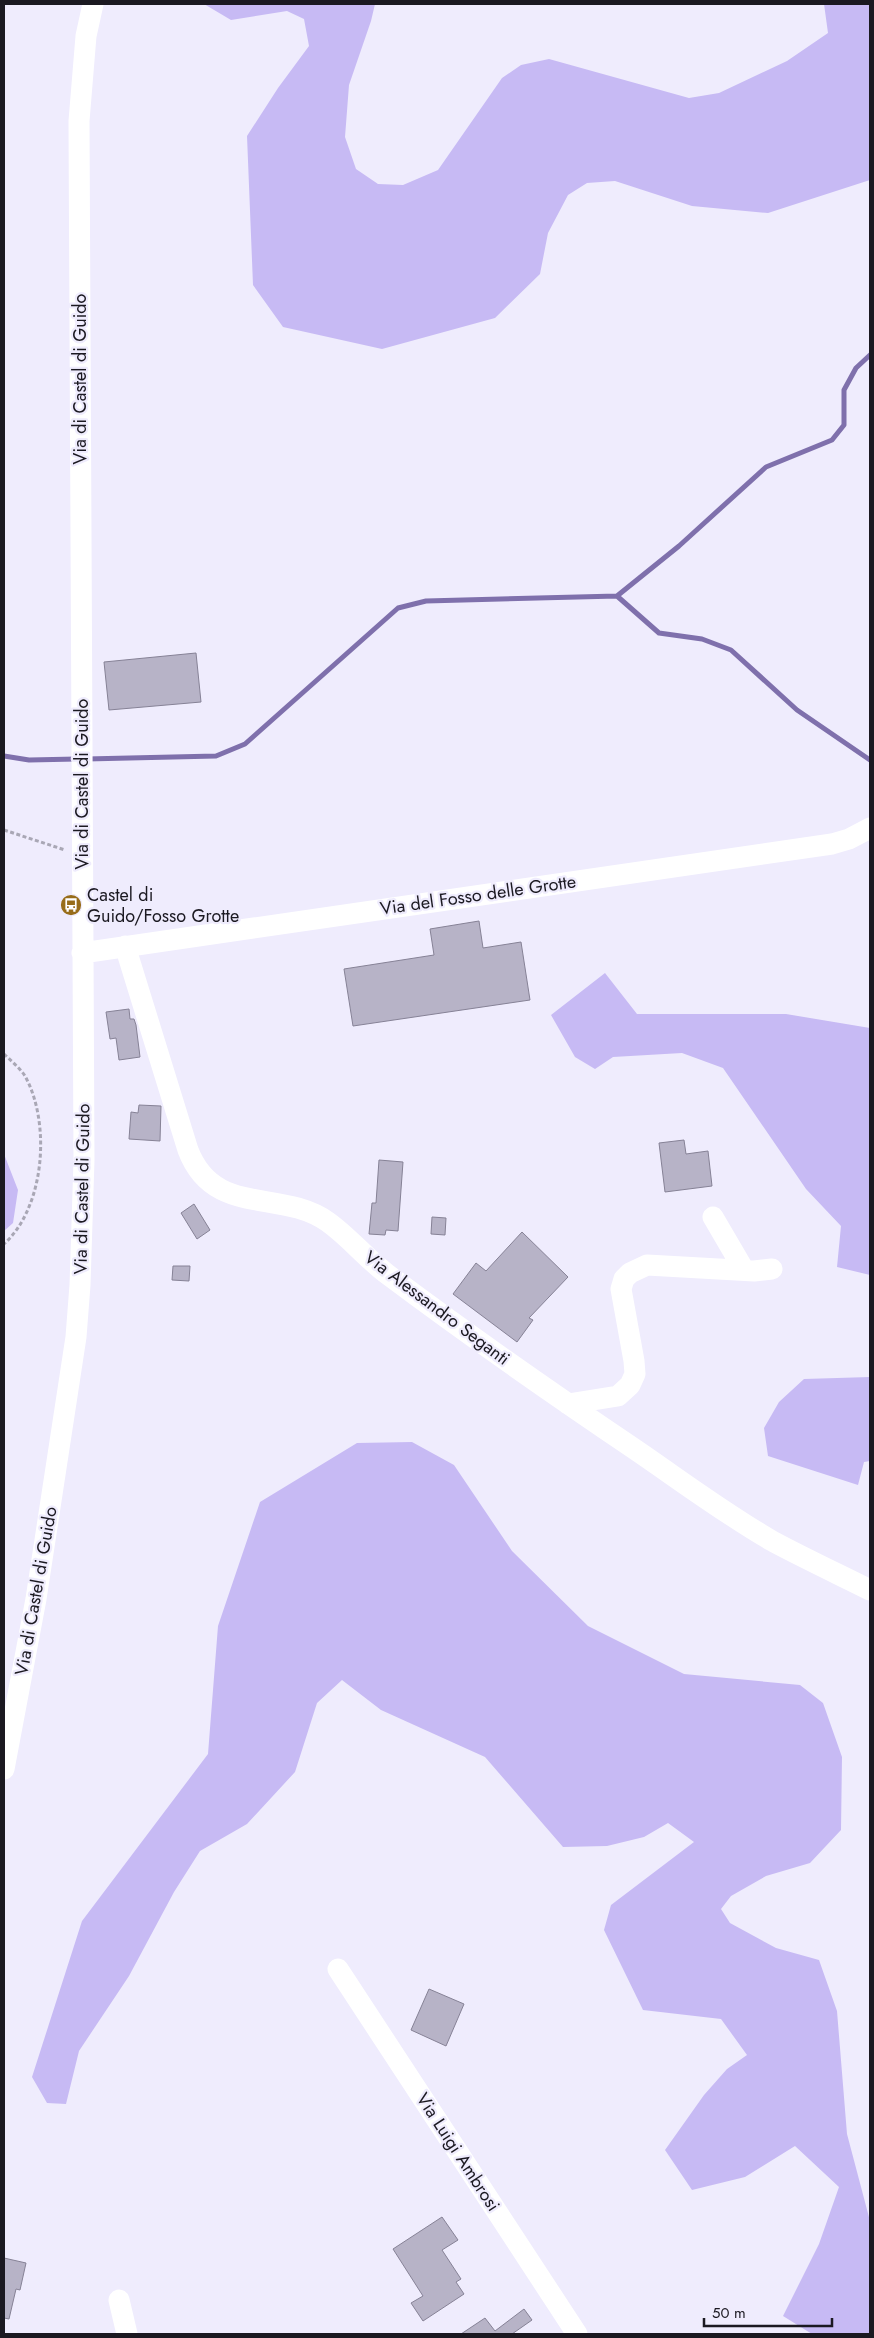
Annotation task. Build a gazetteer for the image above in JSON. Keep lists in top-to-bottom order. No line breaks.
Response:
{"streets":{"street":["Via di Castel di Guido","Via del Fosso delle Grotte","Via Alessandro Seganti","Via Luigi Ambrosi"]},"crossings":[["Via di Castel di Guido","Via del Fosso delle Grotte"],["Via del Fosso delle Grotte","Via Alessandro Seganti"]],"places":{"bus stop":["Castel di Guido/Fosso Grotte"]},"scale_bar":"50 m"}
